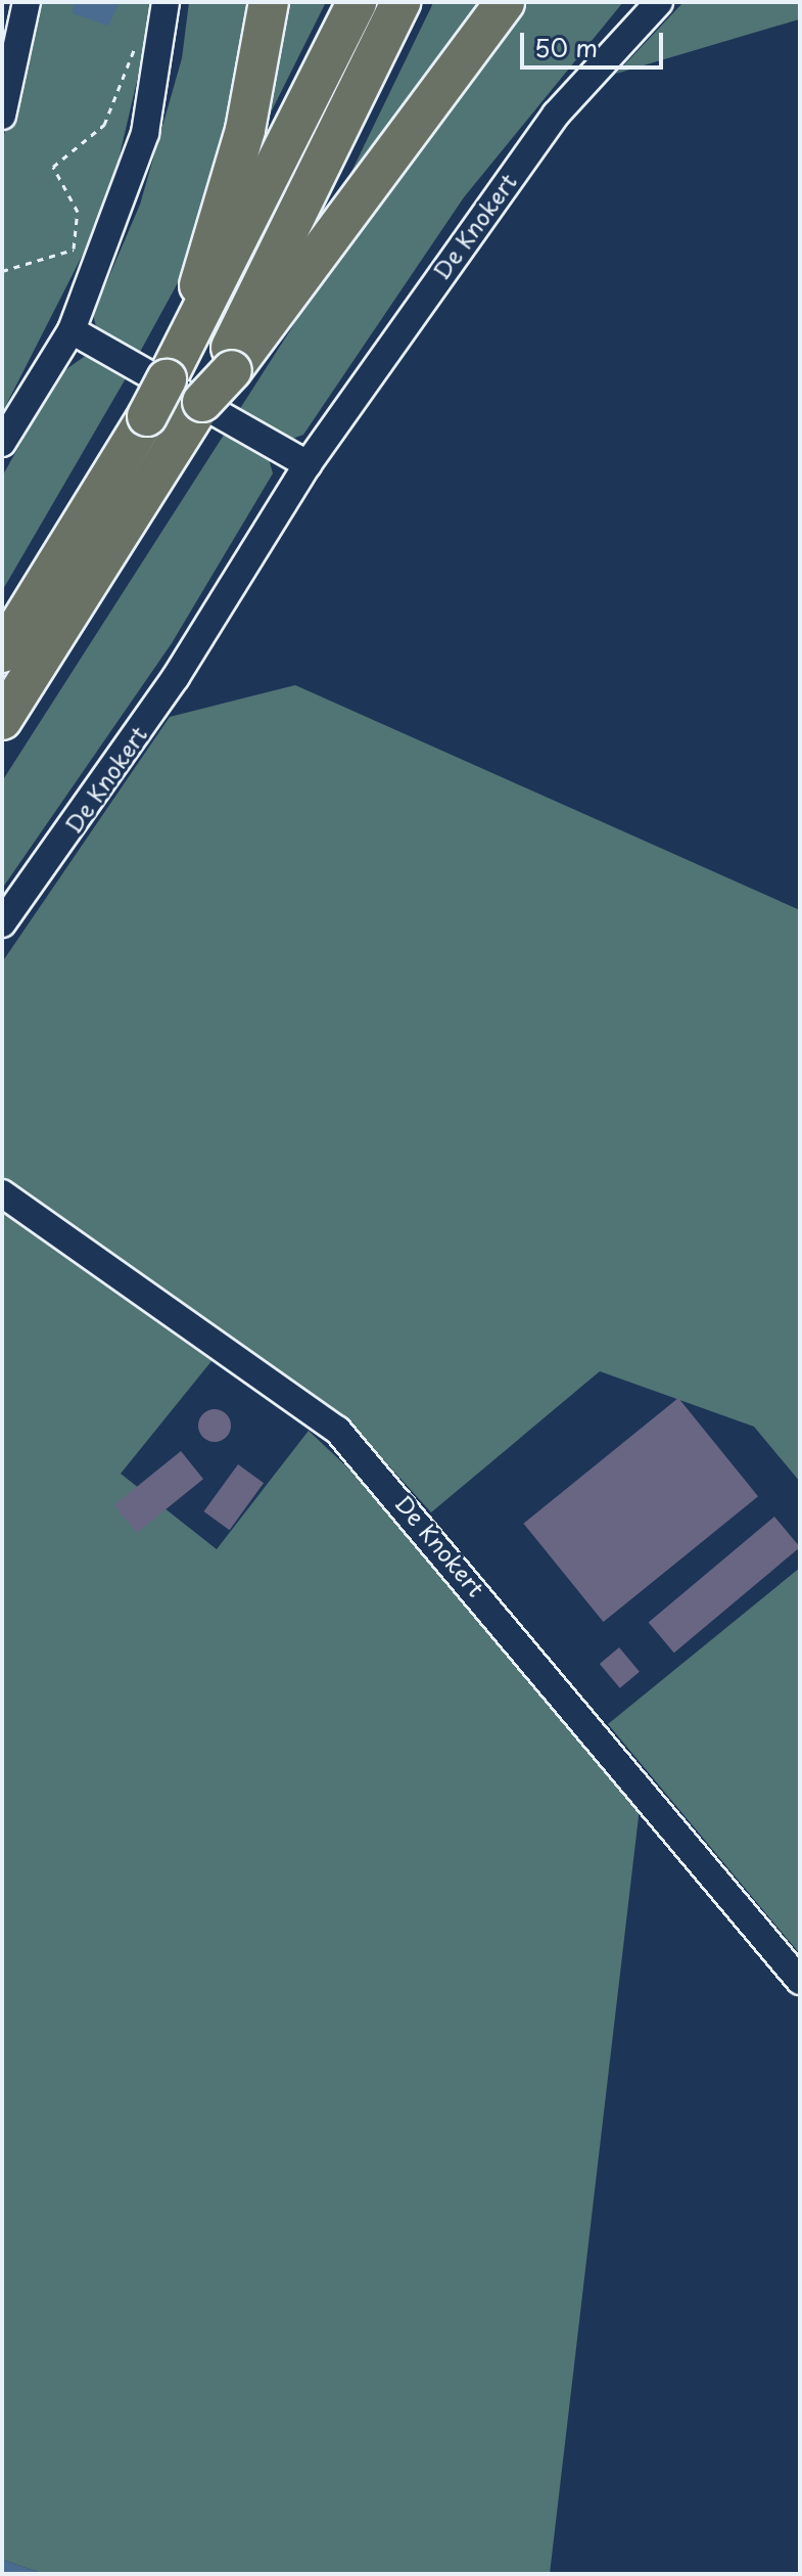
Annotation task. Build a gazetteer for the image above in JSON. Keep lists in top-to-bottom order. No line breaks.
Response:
{"streets":{"street":["De Knokert"]},"scale_bar":"50 m"}
